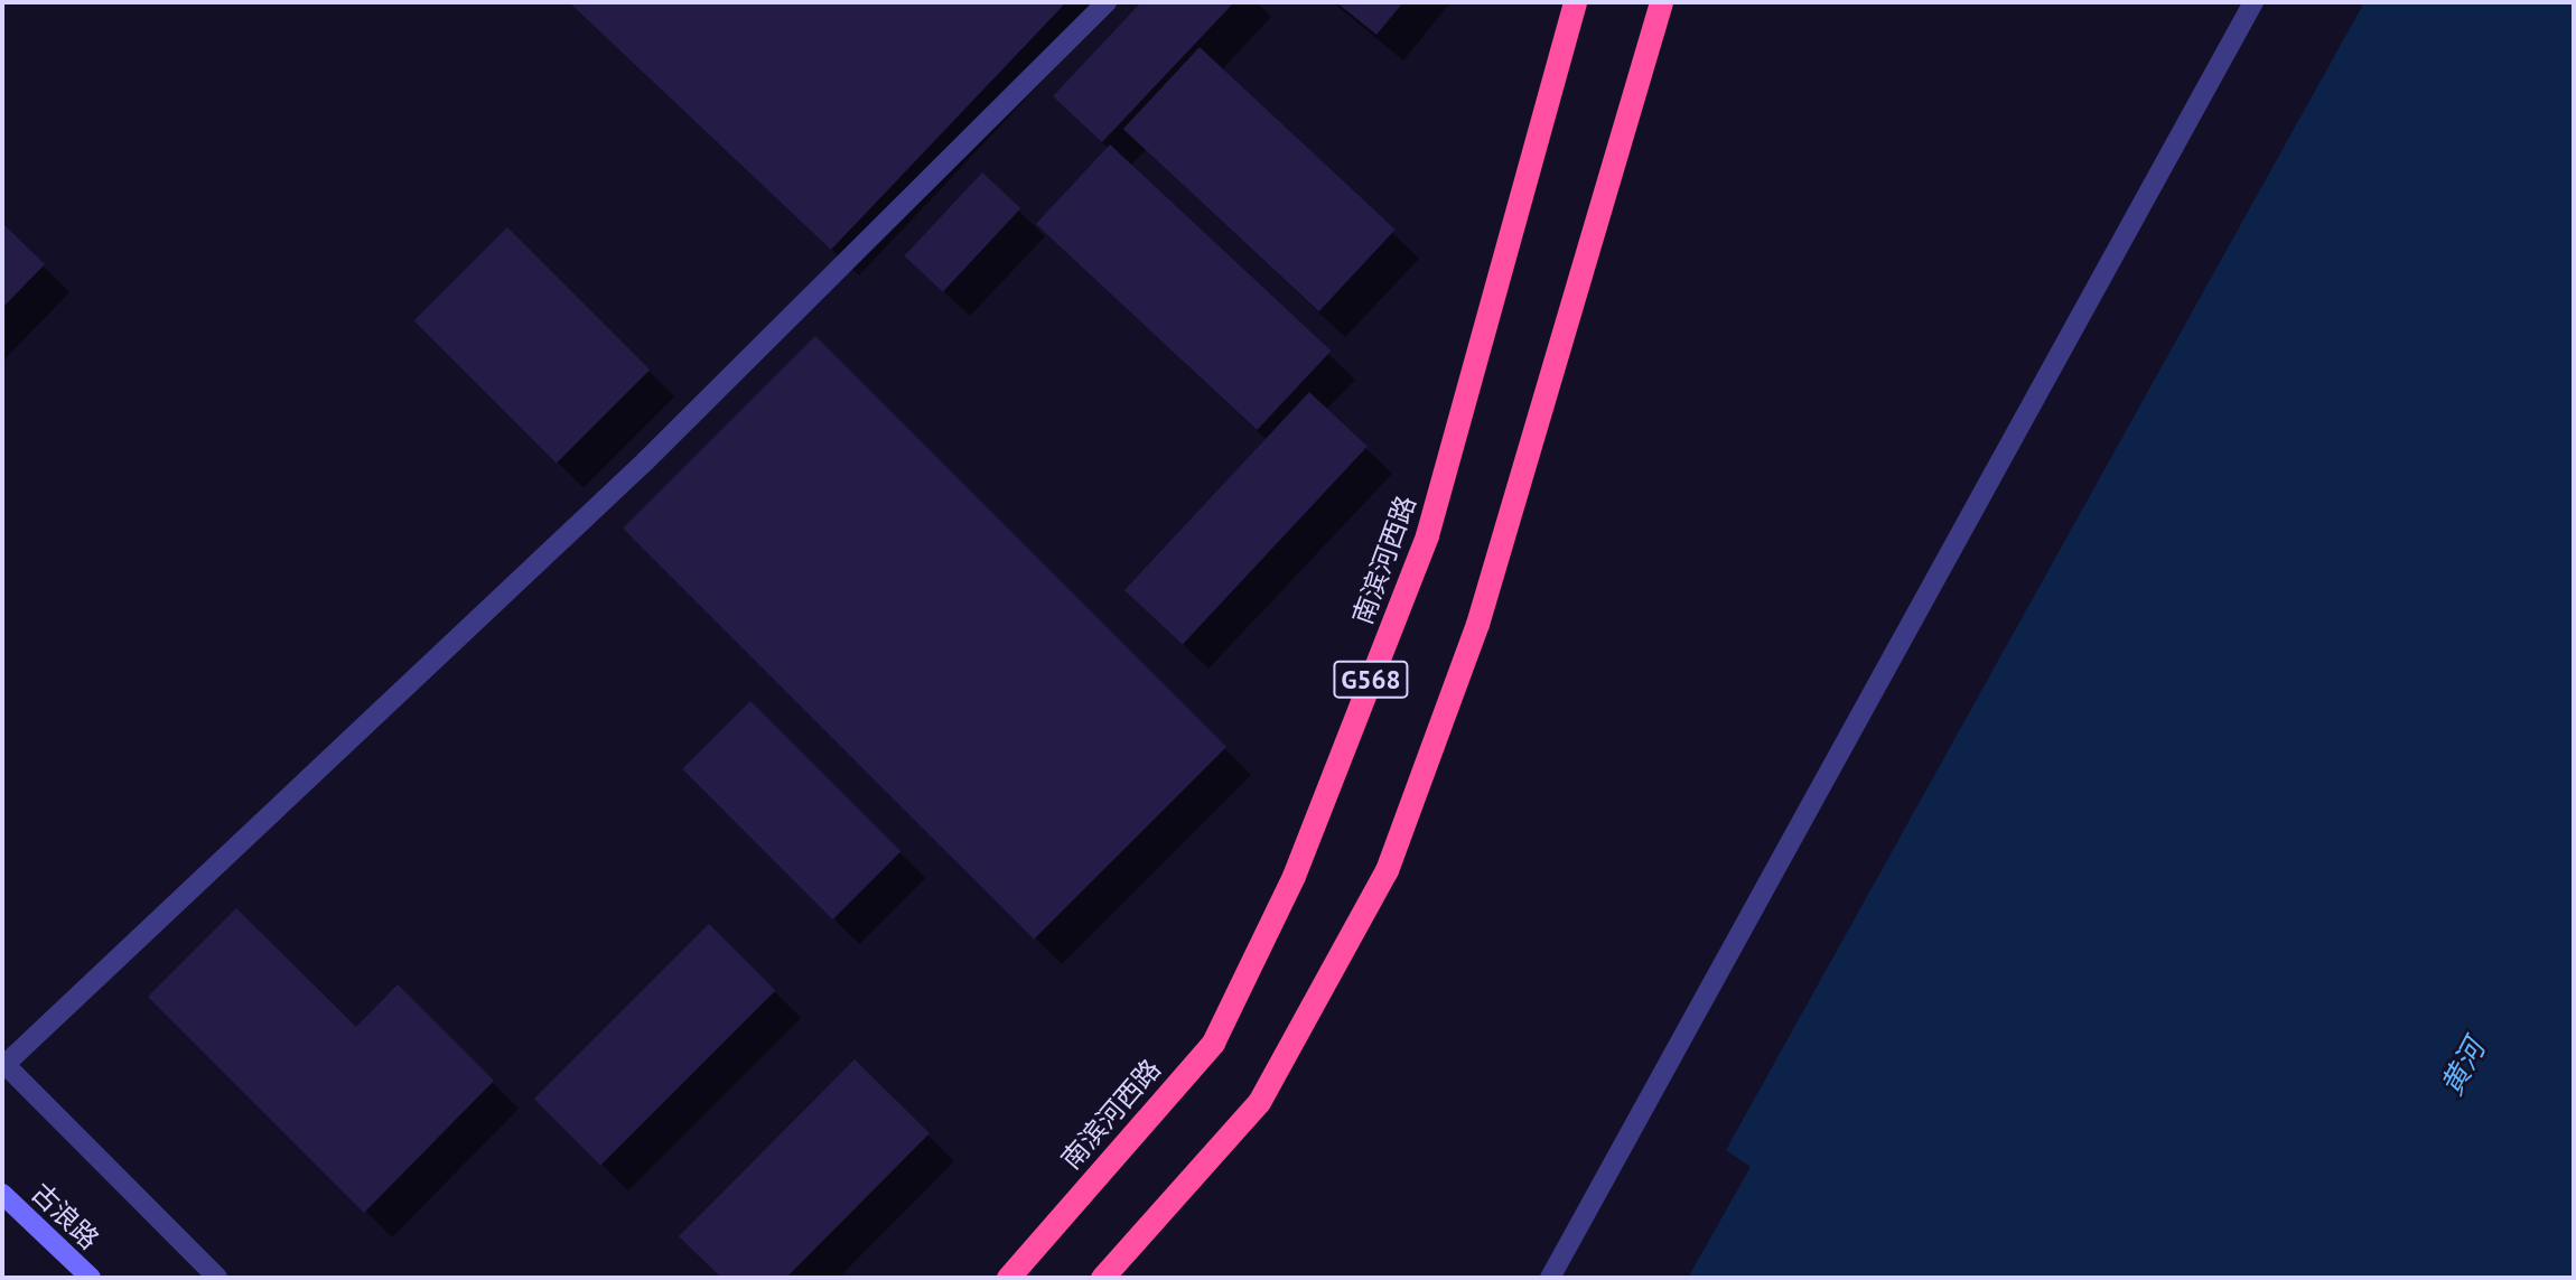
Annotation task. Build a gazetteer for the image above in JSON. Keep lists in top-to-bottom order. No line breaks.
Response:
{"streets":{"highway":["南滨河西路","G568"],"main road":["古浪路"]},"water":["黄河"]}
